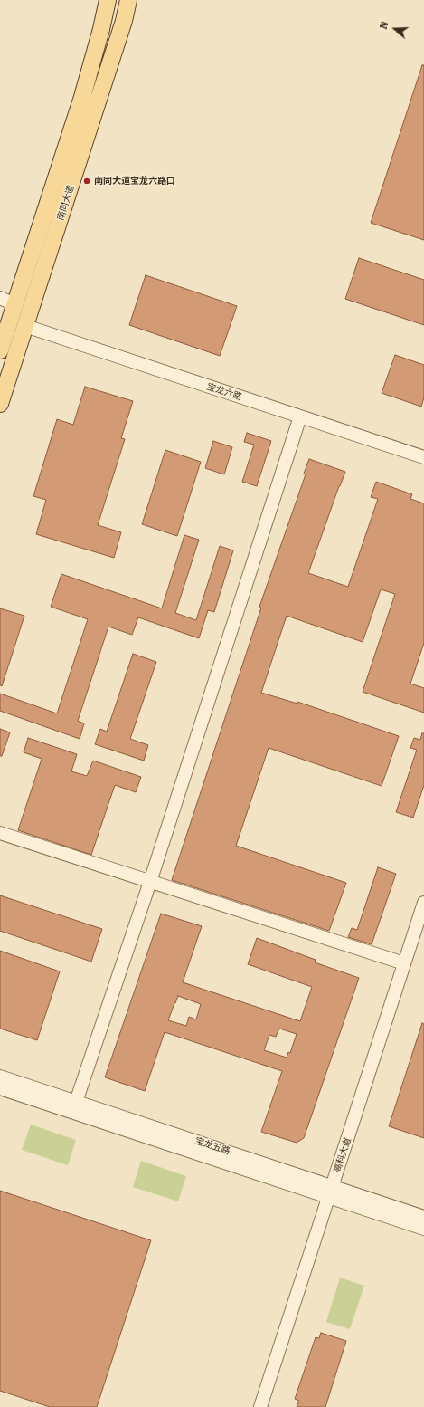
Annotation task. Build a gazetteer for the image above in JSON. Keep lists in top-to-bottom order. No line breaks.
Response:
{"streets":{"main road":["南同大道"],"street":["宝龙六路","宝龙五路","高科大道"]},"crossings":[["南同大道","宝龙六路"],["宝龙五路","高科大道"]],"places":["南同大道宝龙六路口"],"north":"left"}
